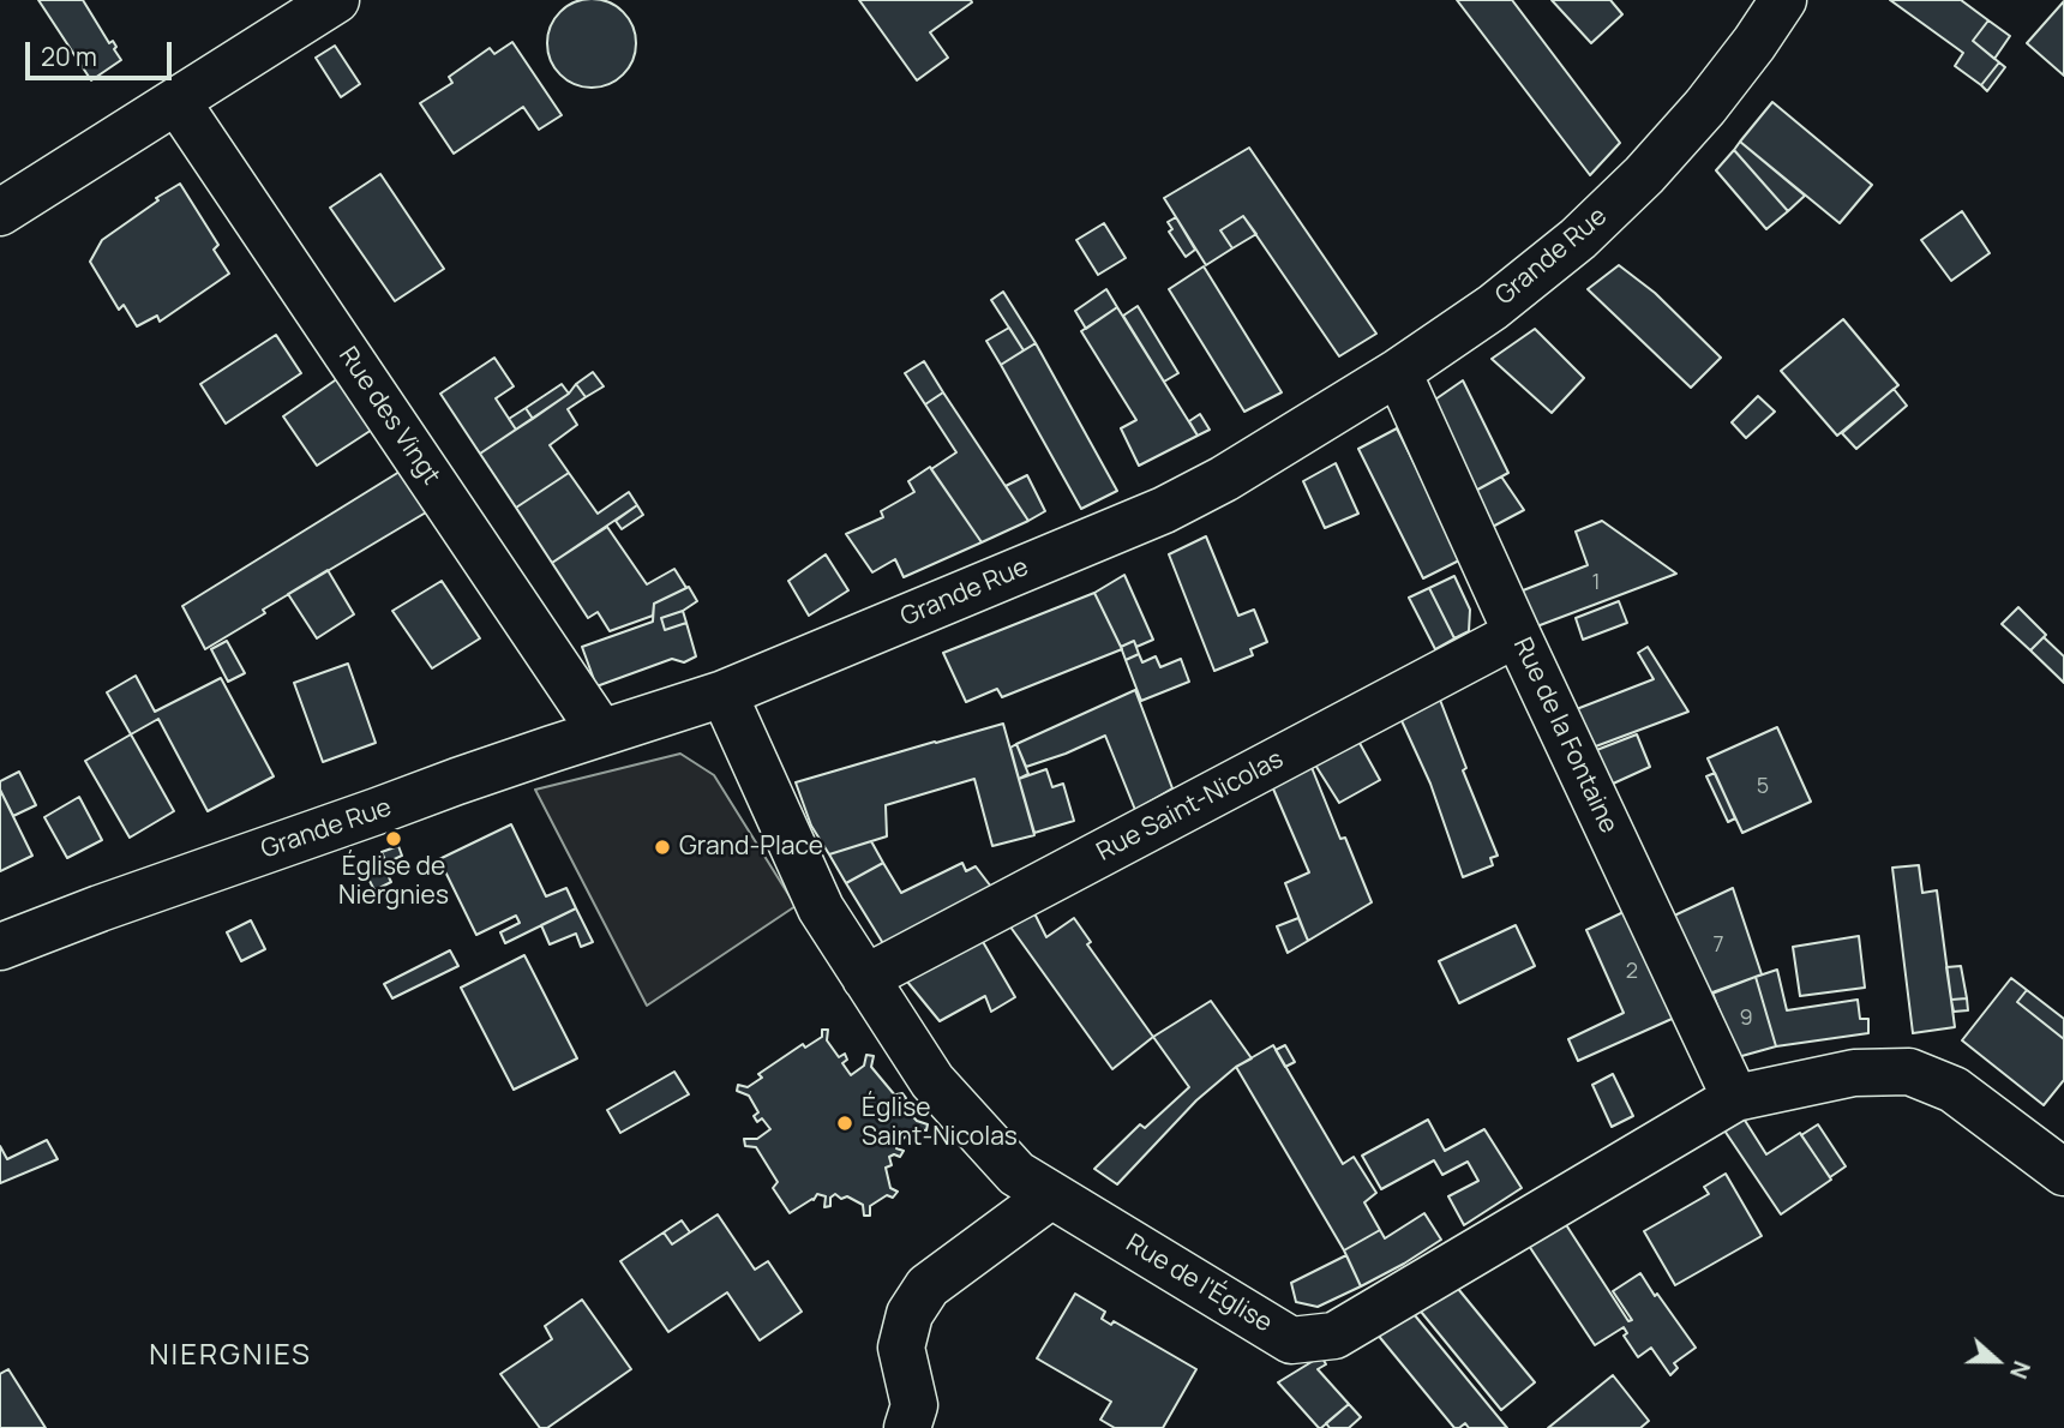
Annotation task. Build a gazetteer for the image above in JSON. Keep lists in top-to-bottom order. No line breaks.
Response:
{"streets":{"street":["Grande Rue","Rue des Vingt","Rue de la Fontaine","Rue Saint-Nicolas","Rue de l'Église"]},"crossings":[["Grande Rue","Rue des Vingt"],["Grande Rue","Rue de la Fontaine"],["Grande Rue","Rue de l'Église"],["Rue de la Fontaine","Rue Saint-Nicolas"],["Rue de la Fontaine","Rue de l'Église"],["Rue Saint-Nicolas","Rue de l'Église"]],"districts":["NIERGNIES"],"places":["Église de Niergnies","Grand-Place","Église Saint-Nicolas"],"house_numbers":["1","5","7","2","9"],"scale_bar":"20 m","north":"right"}
